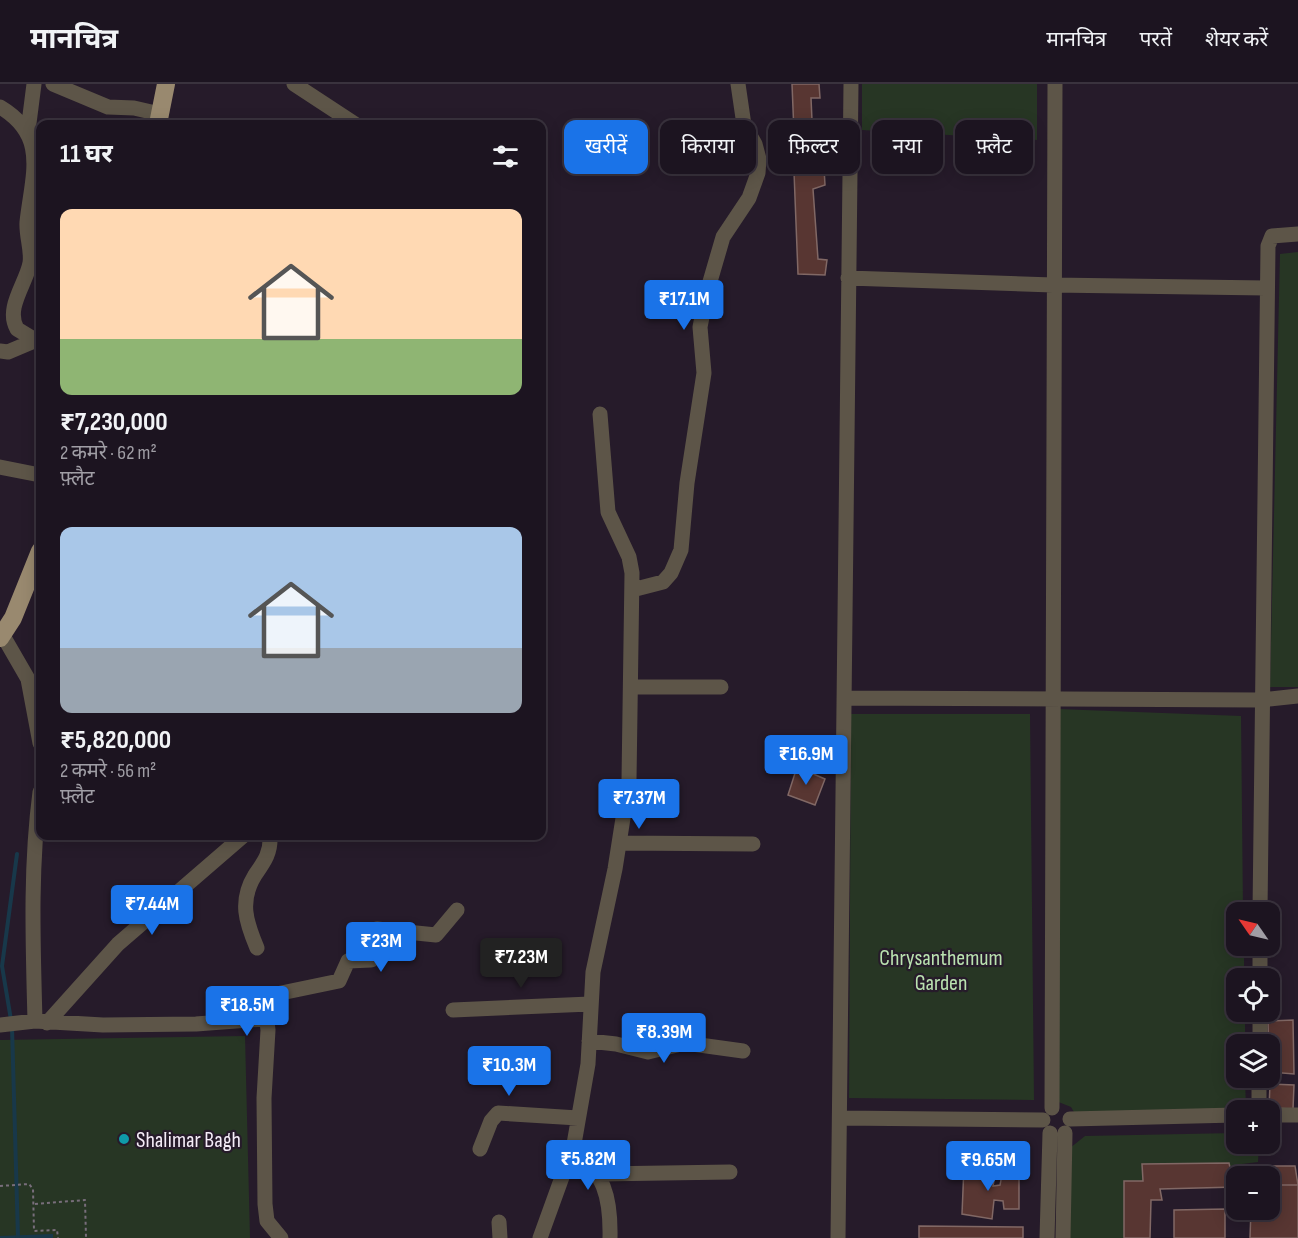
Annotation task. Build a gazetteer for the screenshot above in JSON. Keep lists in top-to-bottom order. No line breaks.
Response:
{"parks":["Chrysanthemum Garden"],"places":["Shalimar Bagh"],"north":"top left","page":{"header":"मानचित्र","nav":["मानचित्र","परतें","शेयर करें"],"chip":["खरीदें","किराया","फ़िल्टर","नया","फ़्लैट"],"heading":"11 घर","list":[{"name":"₹7,230,000","note":"2 कमरे · 62 m² · फ़्लैट"},{"name":"₹5,820,000","note":"2 कमरे · 56 m² · फ़्लैट"}],"price":["₹17.1M","₹16.9M","₹7.37M","₹7.44M","₹23M","₹7.23M","₹18.5M","₹8.39M","₹10.3M","₹5.82M","₹9.65M"],"map_buttons":["+","−"]}}
